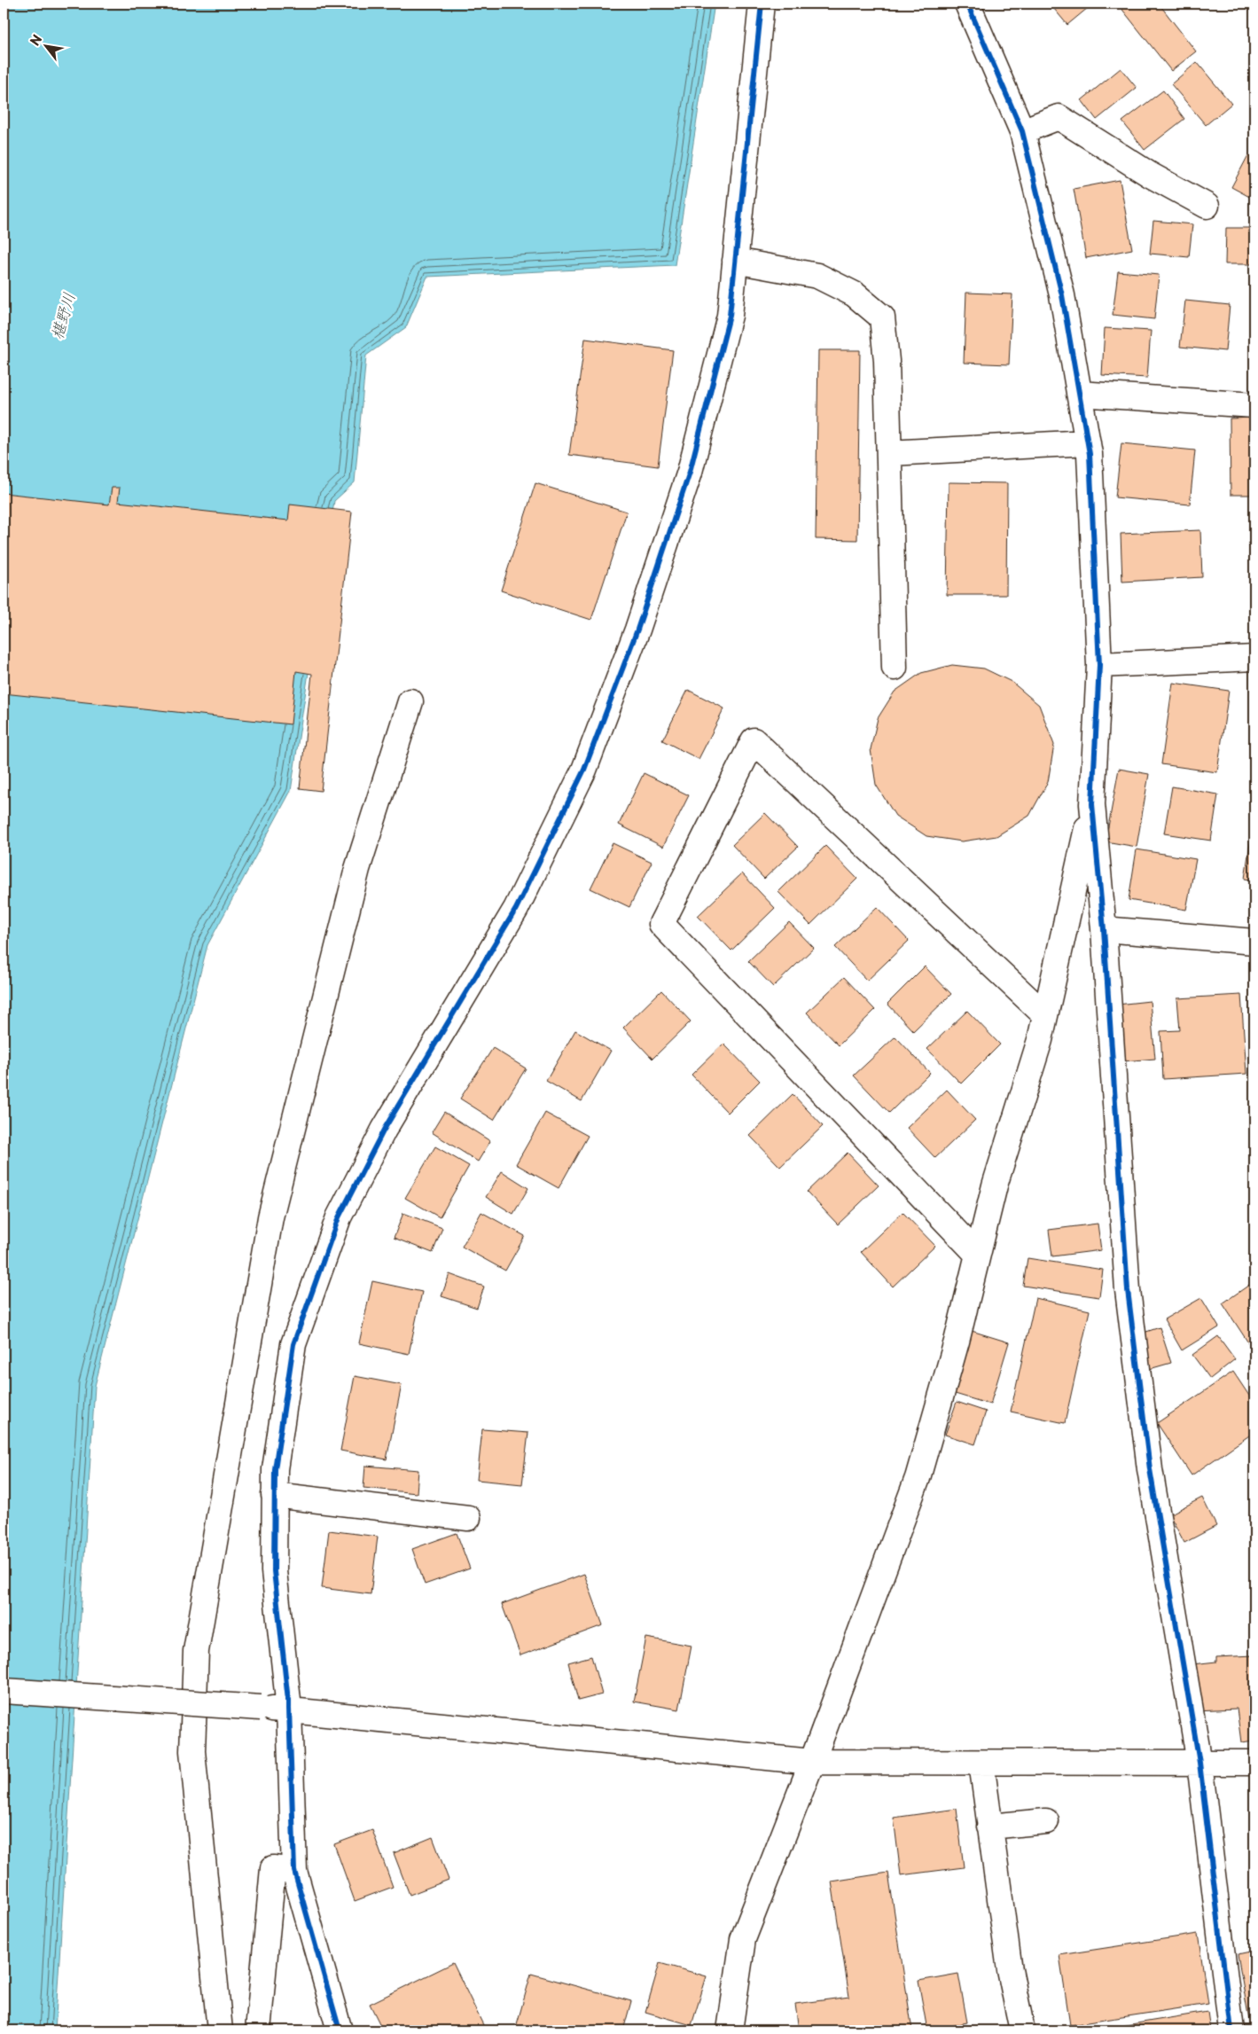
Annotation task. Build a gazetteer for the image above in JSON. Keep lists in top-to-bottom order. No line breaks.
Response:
{"water":["椹野川"],"north":"top left"}
